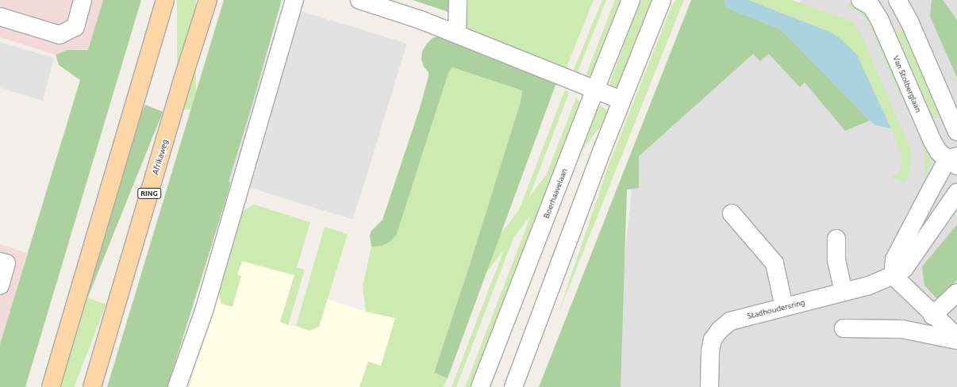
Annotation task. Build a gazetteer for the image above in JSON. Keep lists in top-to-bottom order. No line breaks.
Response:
{"streets":{"main road":["Afrikaweg","RING"],"street":["Van Stolberglaan","Boerhaavelaan","Stadhoudersring"]}}
